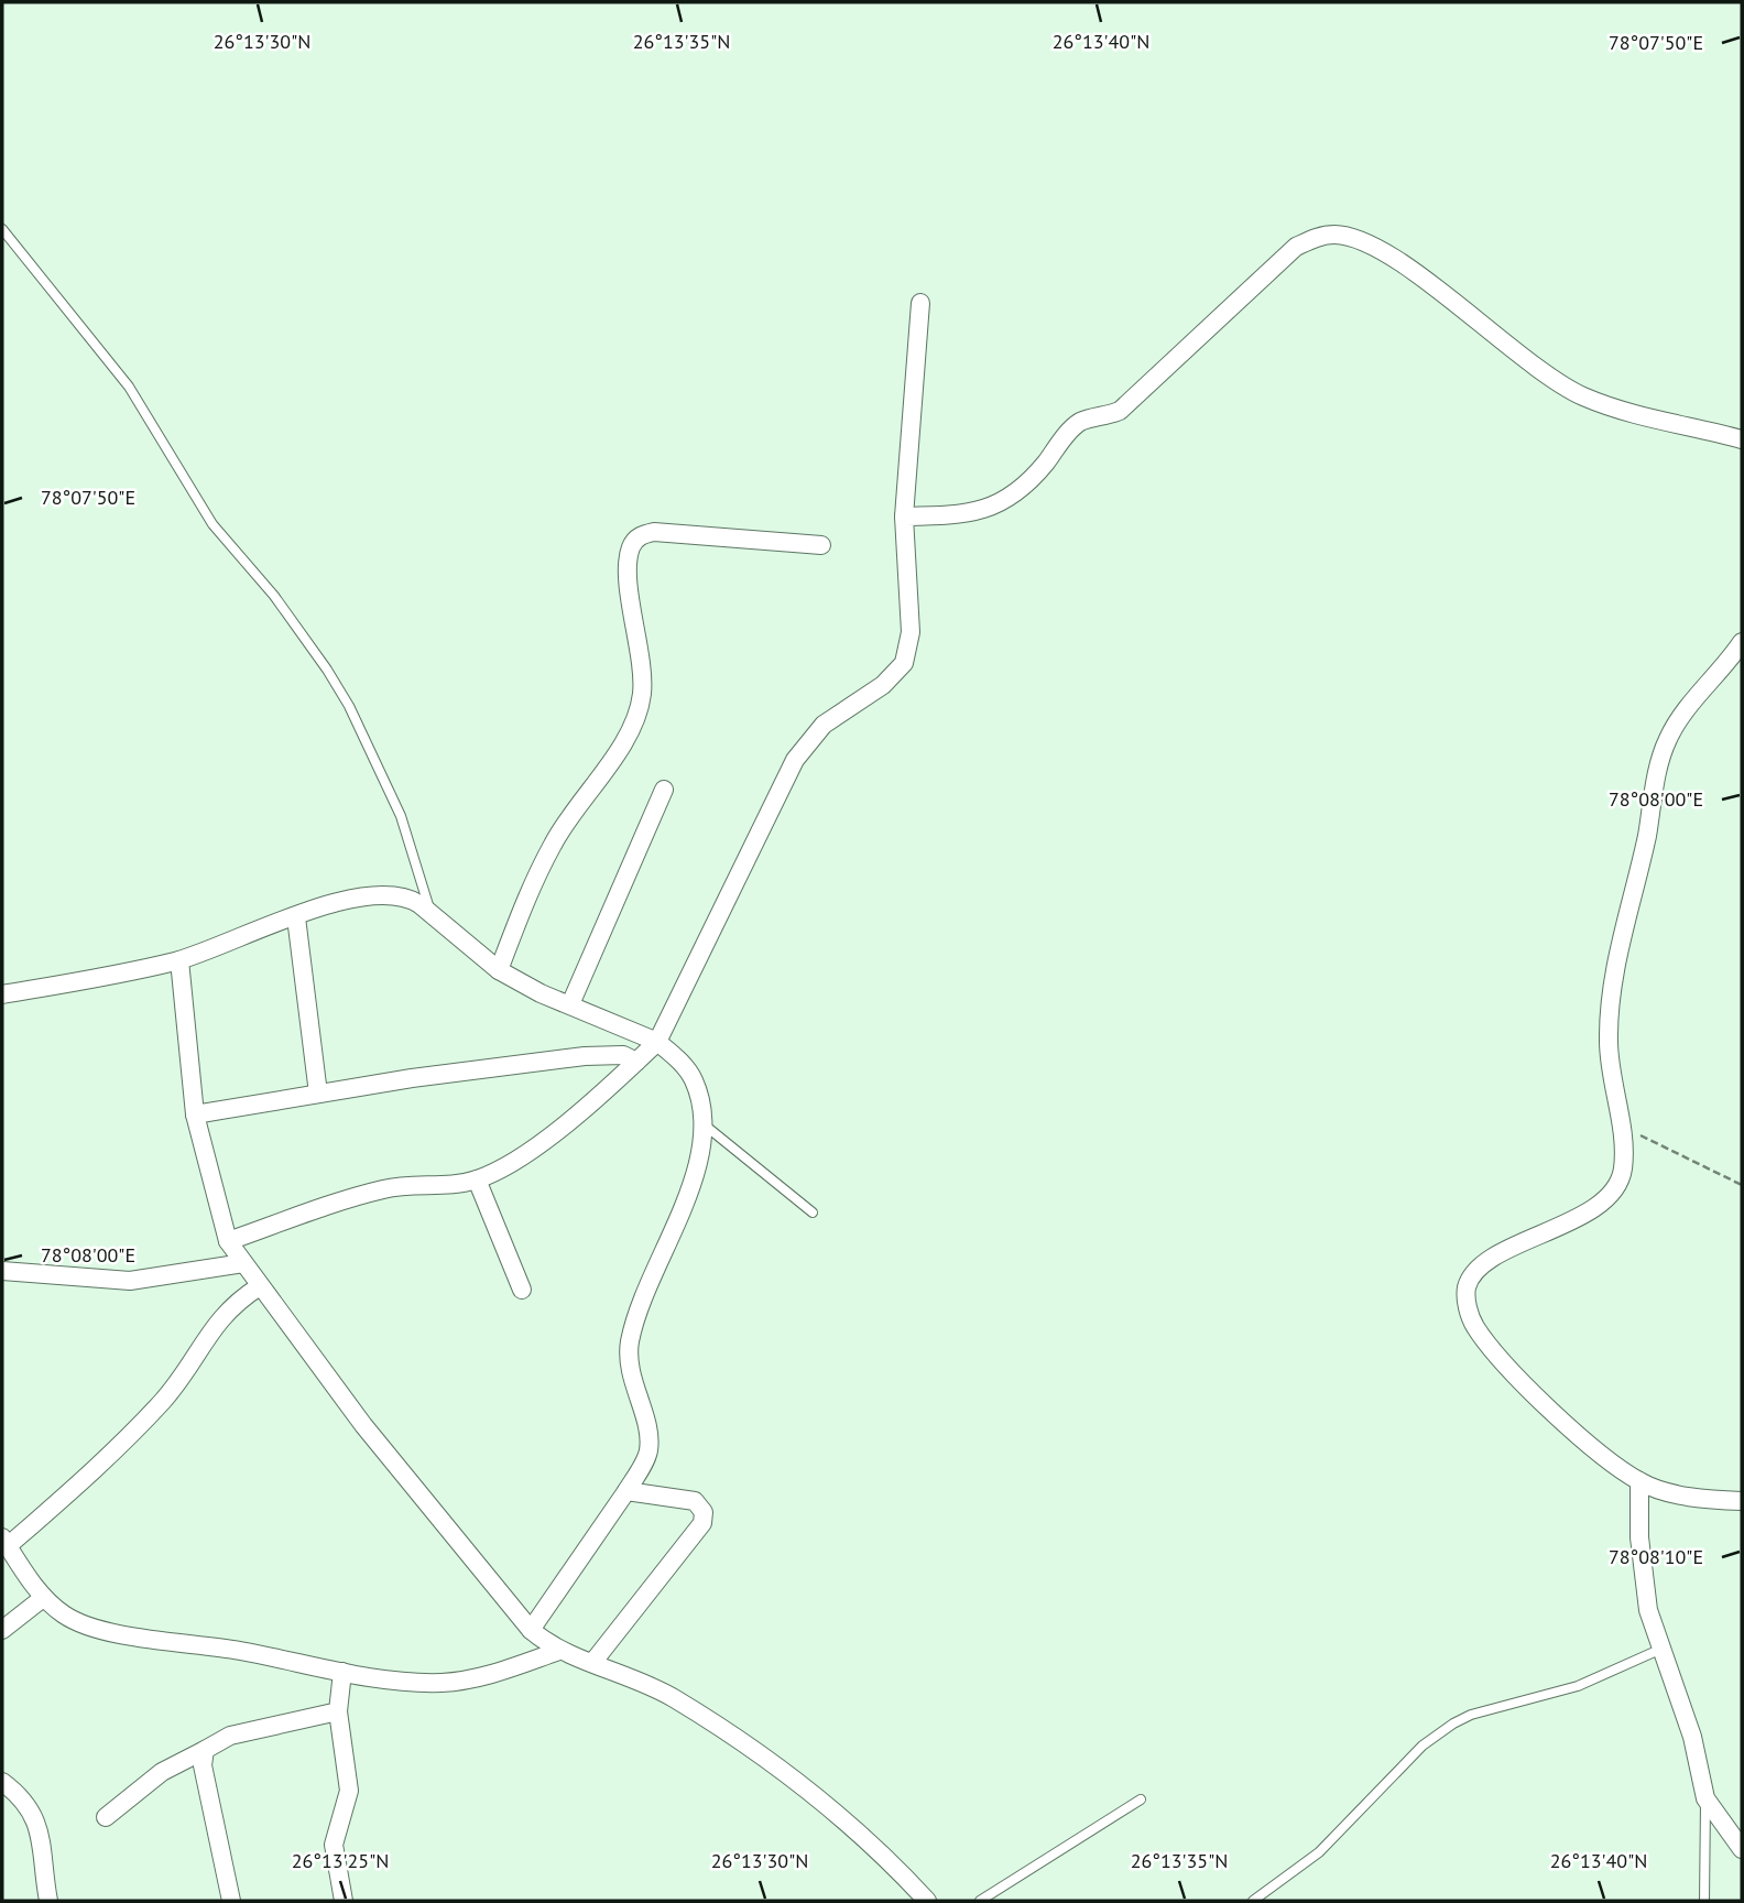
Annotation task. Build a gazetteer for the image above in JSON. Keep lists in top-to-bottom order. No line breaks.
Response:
{"coordinates":["26°13'30\"N","26°13'35\"N","26°13'40\"N","78°07'50\"E","78°08'00\"E","78°08'10\"E","26°13'25\"N"]}
